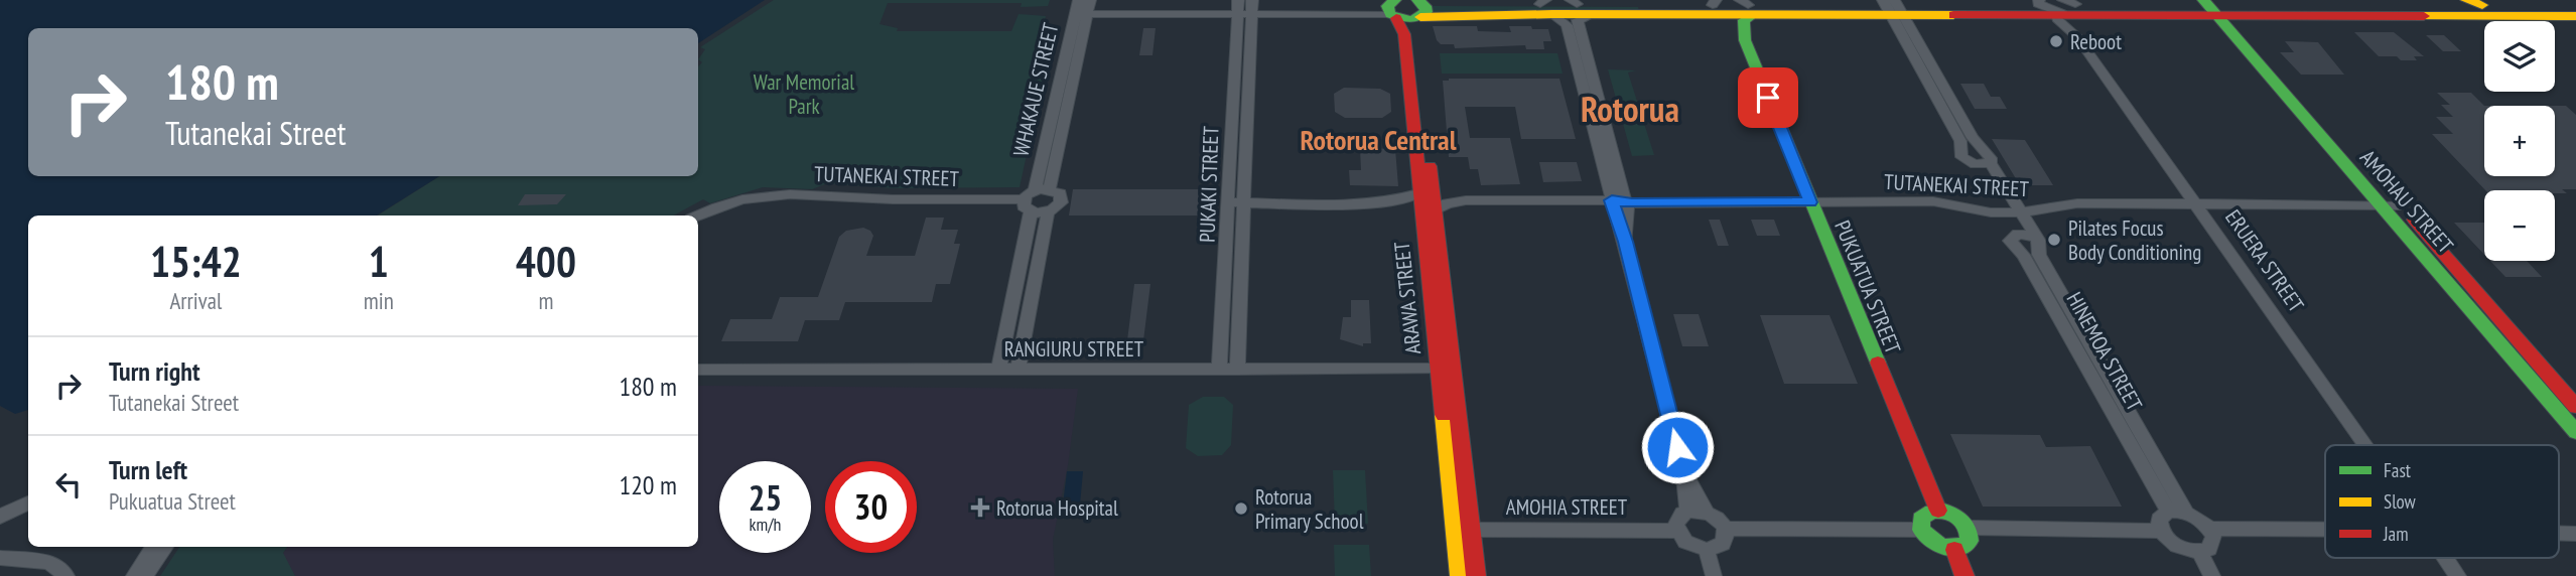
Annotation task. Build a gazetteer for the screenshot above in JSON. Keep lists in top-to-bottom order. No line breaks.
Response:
{"streets":{"main road":["AMOHAU STREET","PUKUATUA STREET","ARAWA STREET"],"street":["WHAKAUE STREET","TUTANEKAI STREET","PUKAKI STREET","ERUERA STREET","RANGIURU STREET","HINEMOA STREET","AMOHIA STREET"]},"crossings":[["WHAKAUE STREET","TUTANEKAI STREET"],["TUTANEKAI STREET","PUKAKI STREET"],["TUTANEKAI STREET","AMOHAU STREET"],["TUTANEKAI STREET","ERUERA STREET"],["TUTANEKAI STREET","PUKUATUA STREET"],["TUTANEKAI STREET","ARAWA STREET"],["TUTANEKAI STREET","HINEMOA STREET"],["PUKAKI STREET","RANGIURU STREET"],["ARAWA STREET","RANGIURU STREET"],["ARAWA STREET","AMOHIA STREET"]],"districts":["Rotorua","Rotorua Central"],"parks":["War Memorial Park"],"places":{"other":["Reboot","Pilates Focus Body Conditioning","Rotorua Primary School"],"health":["Rotorua Hospital"]},"legend":["Fast","Slow","Jam"],"page":{"map_buttons":["+","−"],"turn":["180 m","Tutanekai Street"],"eta":["15:42","Arrival","1","min","400","m"],"list":[{"name":"Turn right","note":"Tutanekai Street","value":"180 m"},{"name":"Turn left","note":"Pukuatua Street","value":"120 m"}],"speed":"25 km/h","limit":"30"}}
